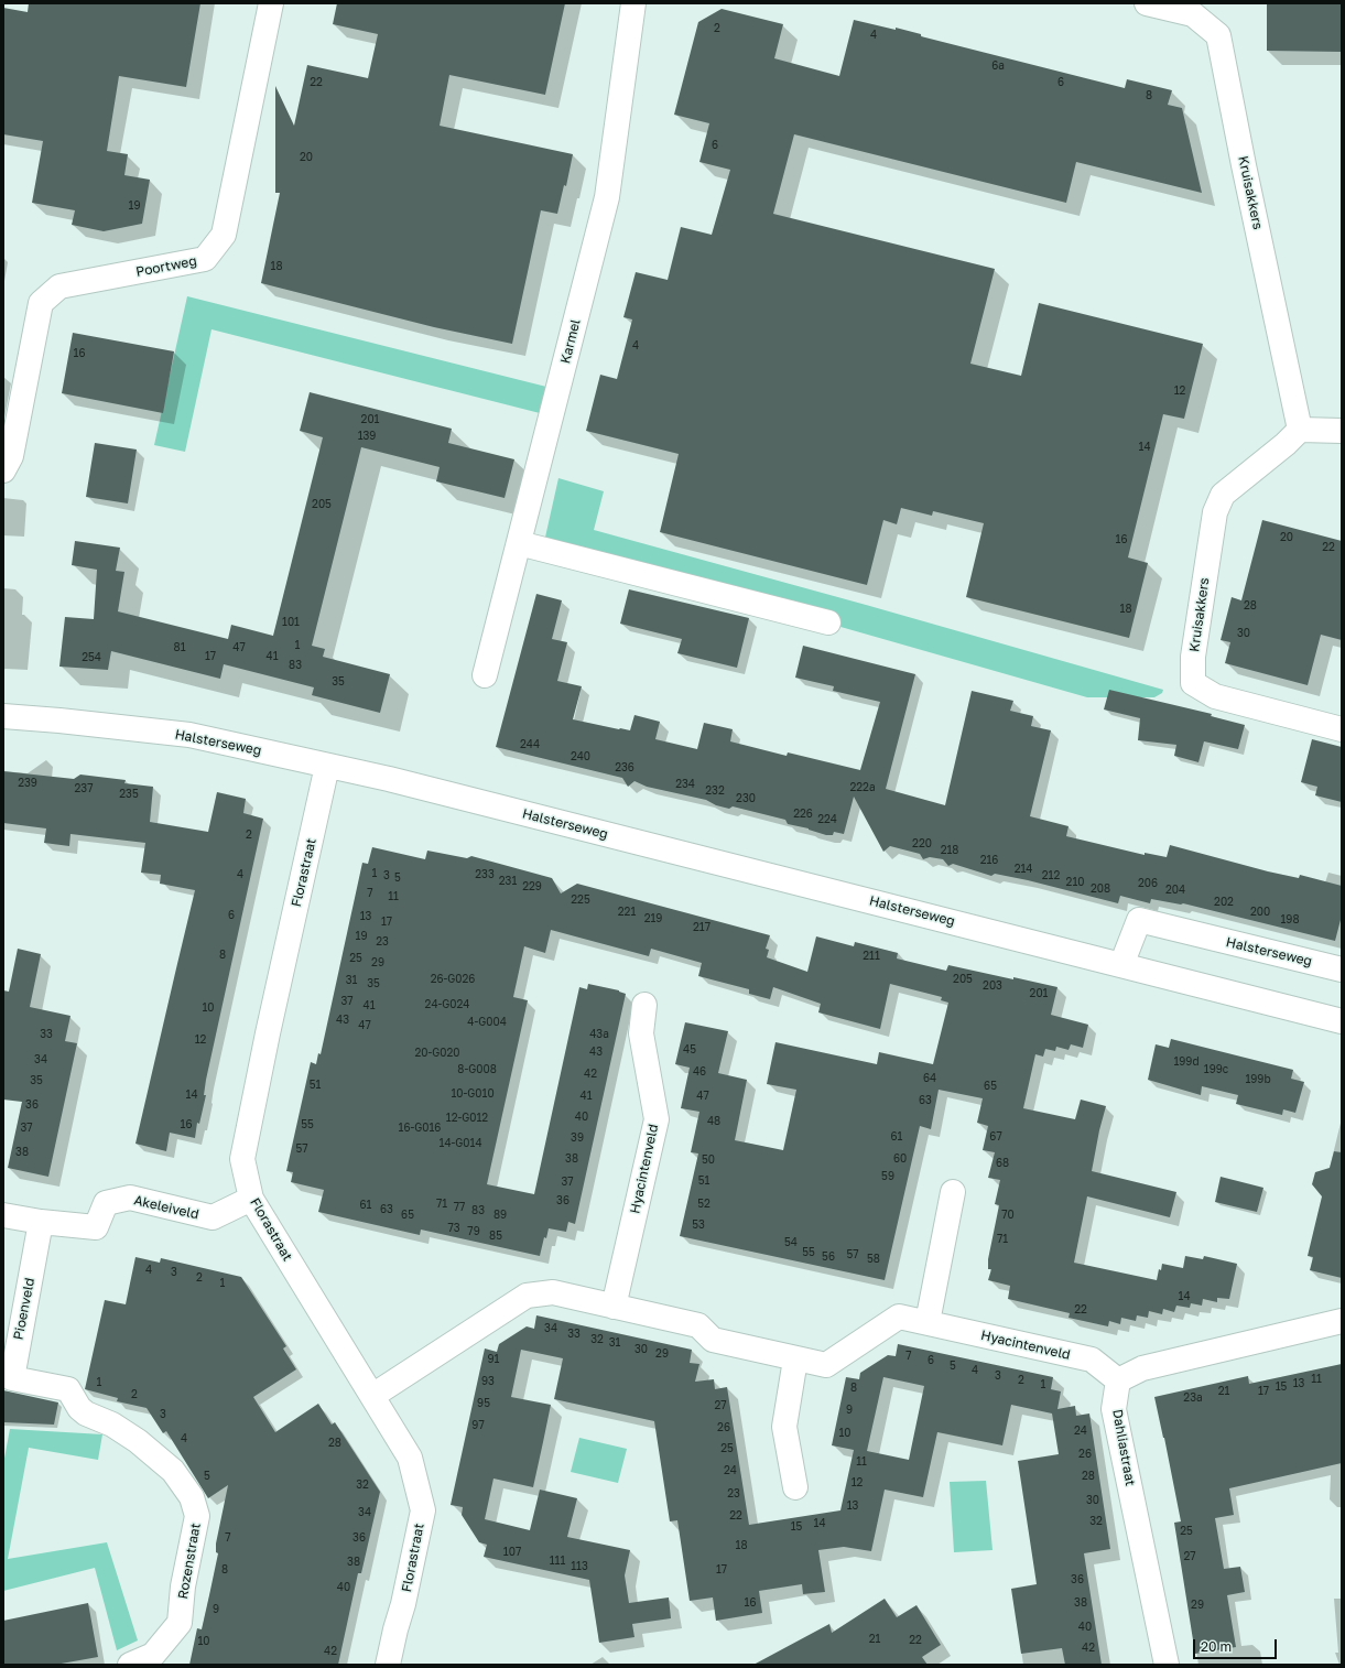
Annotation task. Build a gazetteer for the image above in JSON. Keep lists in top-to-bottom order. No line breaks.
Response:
{"streets":{"street":["Kruisakkers","Poortweg","Karmel","Halsterseweg","Florastraat","Hyacintenveld","Akeleiveld","Pioenveld","Dahliastraat","Rozenstraat"]},"crossings":[["Halsterseweg","Florastraat"],["Florastraat","Hyacintenveld"],["Florastraat","Akeleiveld"],["Hyacintenveld","Dahliastraat"],["Akeleiveld","Pioenveld"],["Pioenveld","Rozenstraat"]],"house_numbers":["2","4","6a","22","6","8","6","20","19","18","4","16","12","201","139","14","205","20","16","22","28","18","101","30","1","81","47","17","41","254","83","35","244","240","236","239","234","222a","237","232","235","230","226","224","2","220","218","216","214","1","4","233","3","212","5","231","210","206","229","208","204","7","11","225","202","221","200","6","13","219","198","17","217","19","23","8","211","25","29","26-G026","205","31","35","203","201","37","24-G024","41","10","43","4-G004","47","33","43a","12","45","43","20-G020","34","199d","8-G008","199c","46","42","64","199b","35","51","65","10-G010","14","41","47","63","36","40","12-G012","48","16","55","37","16-G016","61","67","39","14-G014","57","38","38","60","50","68","59","51","37","36","71","52","61","77","63","83","65","89","70","53","73","79","85","71","54","55","57","56","58","4","3","2","1","14","22","34","33","32","31","30","29","7","91","6","5","4","3","11","2","93","1","13","1","15","8","21","17","2","23a","95","27","9","3","97","26","24","10","4","28","25","26","11","24","5","28","12","32","23","30","13","34","22","32","14","15","25","7","36","18","107","27","111","38","113","8","17","36","40","16","38","29","9","40","21","22","10","42","42"],"scale_bar":"20 m"}
